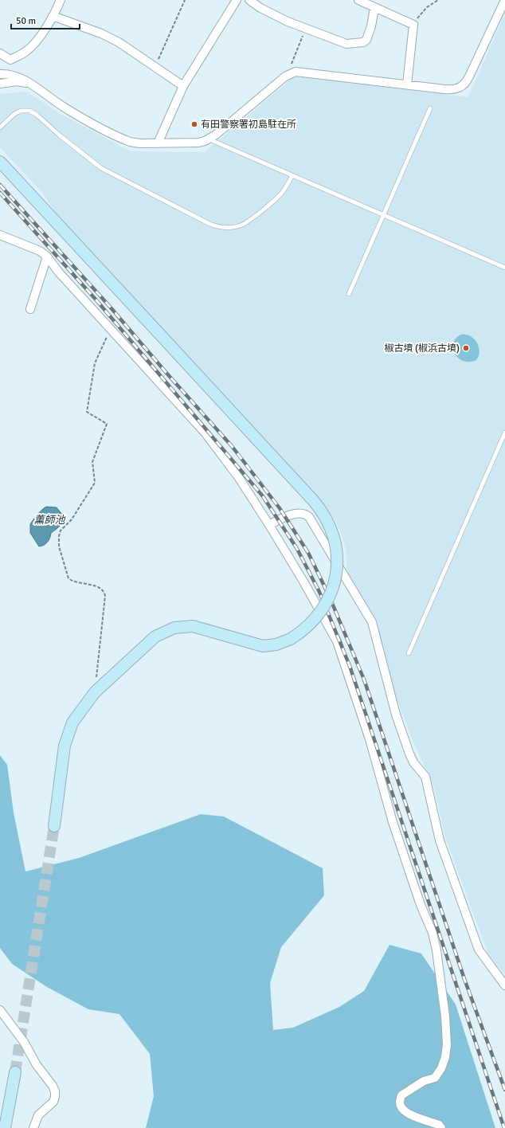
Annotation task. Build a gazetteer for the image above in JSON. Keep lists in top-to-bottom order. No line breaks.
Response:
{"water":["薫師池"],"places":["有田警察署初島駐在所","椒古墳 (椒浜古墳)"],"scale_bar":"50 m"}
